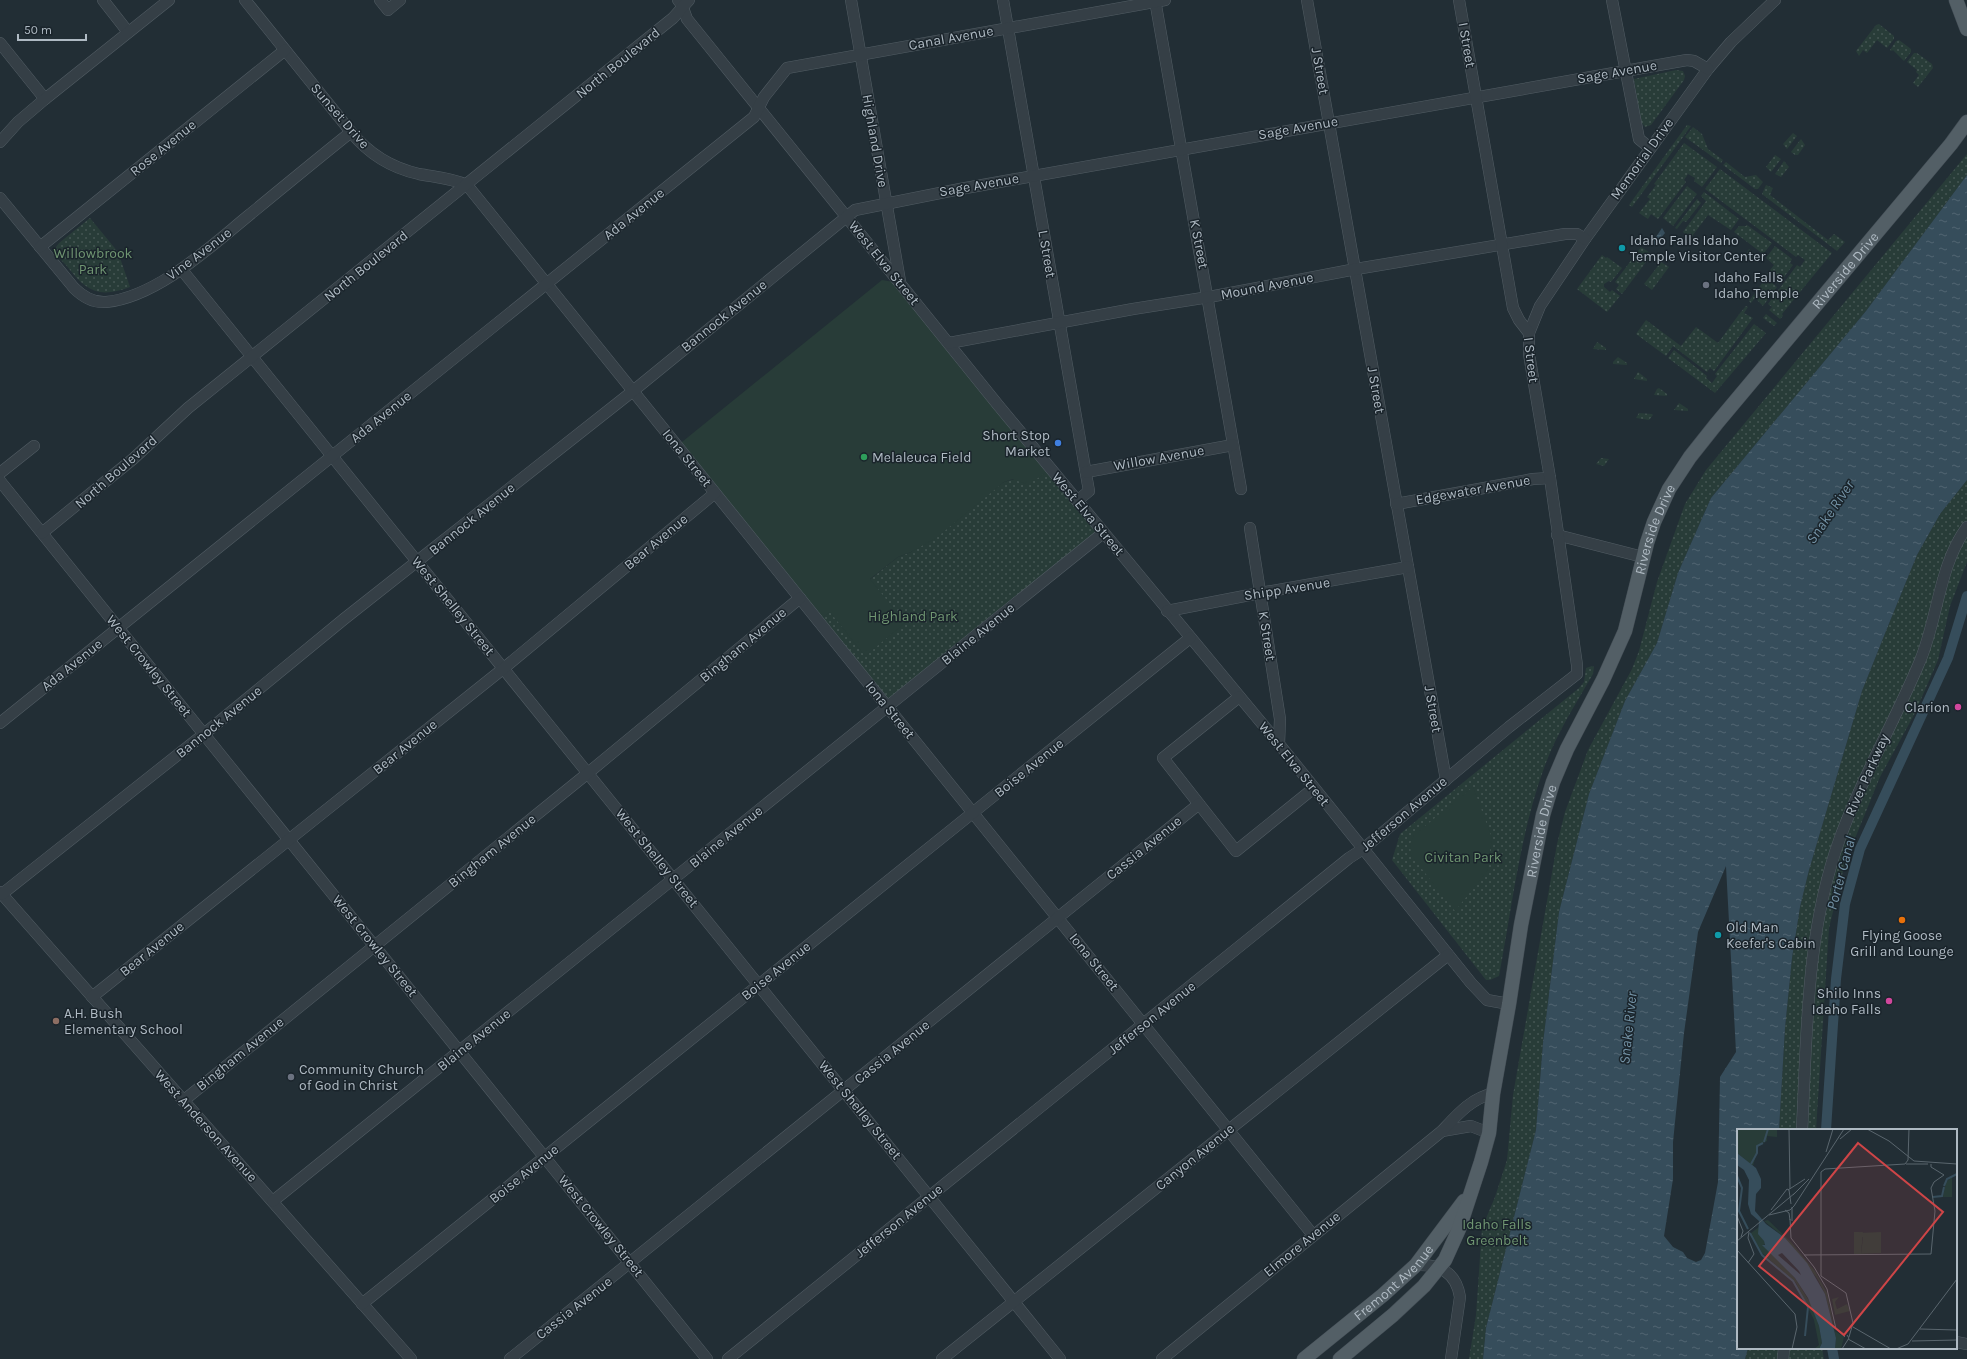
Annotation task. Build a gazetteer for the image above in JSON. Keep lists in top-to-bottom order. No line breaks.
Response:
{"streets":{"main road":["Riverside Drive","Fremont Avenue"],"street":["Canal Avenue","I Street","North Boulevard","J Street","Sage Avenue","Sunset Drive","Highland Drive","Rose Avenue","Memorial Drive","Ada Avenue","K Street","Vine Avenue","L Street","West Elva Street","Mound Avenue","Bannock Avenue","Iona Street","Willow Avenue","Edgewater Avenue","Bear Avenue","Shipp Avenue","West Shelley Street","Blaine Avenue","Bingham Avenue","West Crowley Street","Boise Avenue","River Parkway","Jefferson Avenue","Cassia Avenue","West Anderson Avenue","Canyon Avenue","Elmore Avenue"]},"crossings":[["Canal Avenue","Highland Drive"],["Canal Avenue","Ada Avenue"],["Canal Avenue","K Street"],["Canal Avenue","L Street"],["Canal Avenue","West Elva Street"],["I Street","Sage Avenue"],["I Street","Memorial Drive"],["I Street","Mound Avenue"],["I Street","Edgewater Avenue"],["I Street","Jefferson Avenue"],["North Boulevard","Sunset Drive"],["North Boulevard","West Elva Street"],["North Boulevard","Iona Street"],["North Boulevard","West Shelley Street"],["North Boulevard","West Crowley Street"],["J Street","Sage Avenue"],["J Street","Mound Avenue"],["J Street","Edgewater Avenue"],["J Street","Shipp Avenue"],["J Street","Jefferson Avenue"],["Sage Avenue","Highland Drive"],["Sage Avenue","Memorial Drive"],["Sage Avenue","K Street"],["Sage Avenue","L Street"],["Sage Avenue","West Elva Street"],["Sage Avenue","Bannock Avenue"],["Sunset Drive","Rose Avenue"],["Sunset Drive","Vine Avenue"],["Sunset Drive","Iona Street"],["Highland Drive","West Elva Street"],["Rose Avenue","Vine Avenue"],["Memorial Drive","Mound Avenue"],["Ada Avenue","West Elva Street"],["Ada Avenue","Iona Street"],["Ada Avenue","West Shelley Street"],["Ada Avenue","West Crowley Street"],["K Street","West Elva Street"],["K Street","Mound Avenue"],["K Street","Willow Avenue"],["K Street","Shipp Avenue"],["Vine Avenue","West Shelley Street"],["L Street","West Elva Street"],["L Street","Mound Avenue"],["L Street","Willow Avenue"],["West Elva Street","Riverside Drive"],["West Elva Street","Mound Avenue"],["West Elva Street","Bannock Avenue"],["West Elva Street","Shipp Avenue"],["West Elva Street","Blaine Avenue"],["West Elva Street","Boise Avenue"],["West Elva Street","Jefferson Avenue"],["West Elva Street","Canyon Avenue"],["Riverside Drive","Fremont Avenue"],["Bannock Avenue","Iona Street"],["Bannock Avenue","West Shelley Street"],["Bannock Avenue","West Crowley Street"],["Bannock Avenue","West Anderson Avenue"],["Iona Street","Bear Avenue"],["Iona Street","Blaine Avenue"],["Iona Street","Bingham Avenue"],["Iona Street","Boise Avenue"],["Iona Street","Jefferson Avenue"],["Iona Street","Cassia Avenue"],["Iona Street","Canyon Avenue"],["Iona Street","Elmore Avenue"],["Bear Avenue","West Shelley Street"],["Bear Avenue","West Crowley Street"],["Bear Avenue","West Anderson Avenue"],["West Shelley Street","Blaine Avenue"],["West Shelley Street","Bingham Avenue"],["West Shelley Street","Boise Avenue"],["West Shelley Street","Jefferson Avenue"],["West Shelley Street","Cassia Avenue"],["West Shelley Street","Canyon Avenue"],["Blaine Avenue","West Crowley Street"],["Blaine Avenue","West Anderson Avenue"],["Bingham Avenue","West Crowley Street"],["Bingham Avenue","West Anderson Avenue"],["West Crowley Street","Boise Avenue"],["West Crowley Street","Cassia Avenue"],["Boise Avenue","West Anderson Avenue"],["Elmore Avenue","Fremont Avenue"]],"water":["Snake River","Porter Canal"],"parks":["Willowbrook Park","Highland Park","Civitan Park","Idaho Falls Greenbelt"],"places":["Idaho Falls Idaho Temple Visitor Center","Idaho Falls Idaho Temple","Short Stop Market","Melaleuca Field","Clarion","Flying Goose Grill and Lounge","Old Man Keefer's Cabin","Shilo Inns Idaho Falls","A.H. Bush Elementary School","Community Church of God in Christ"],"scale_bar":"50 m"}
